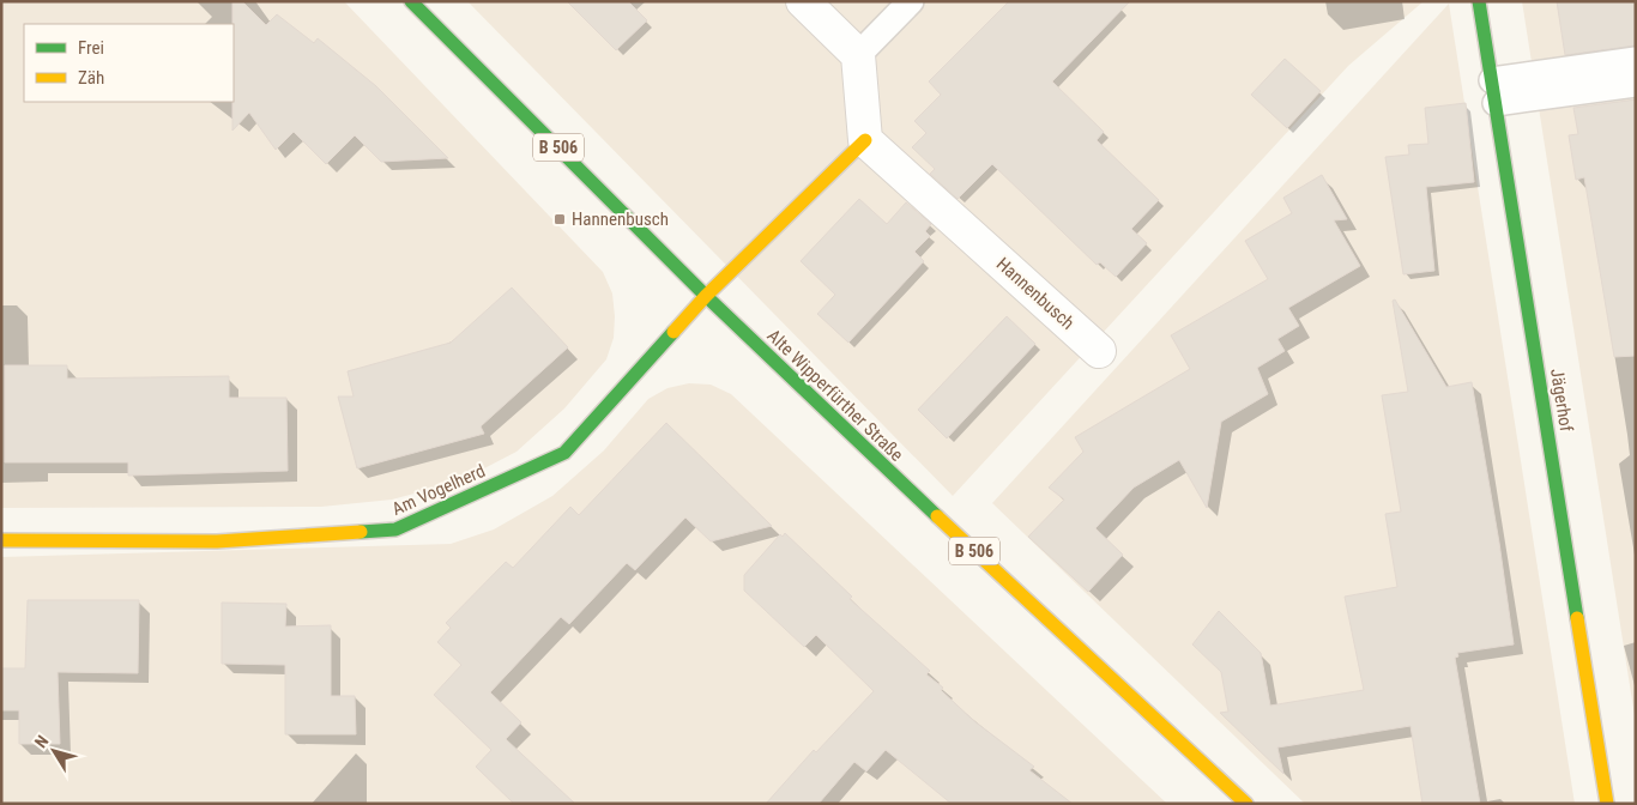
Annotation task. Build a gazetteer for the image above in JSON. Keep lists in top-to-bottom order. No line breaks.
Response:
{"streets":{"street":["B 506","Hannenbusch","Alte Wipperfürther Straße","Jägerhof","Am Vogelherd"]},"crossings":[["Alte Wipperfürther Straße","Am Vogelherd"]],"places":{"transit":["Hannenbusch"]},"legend":["Frei","Zäh"],"north":"top left"}
